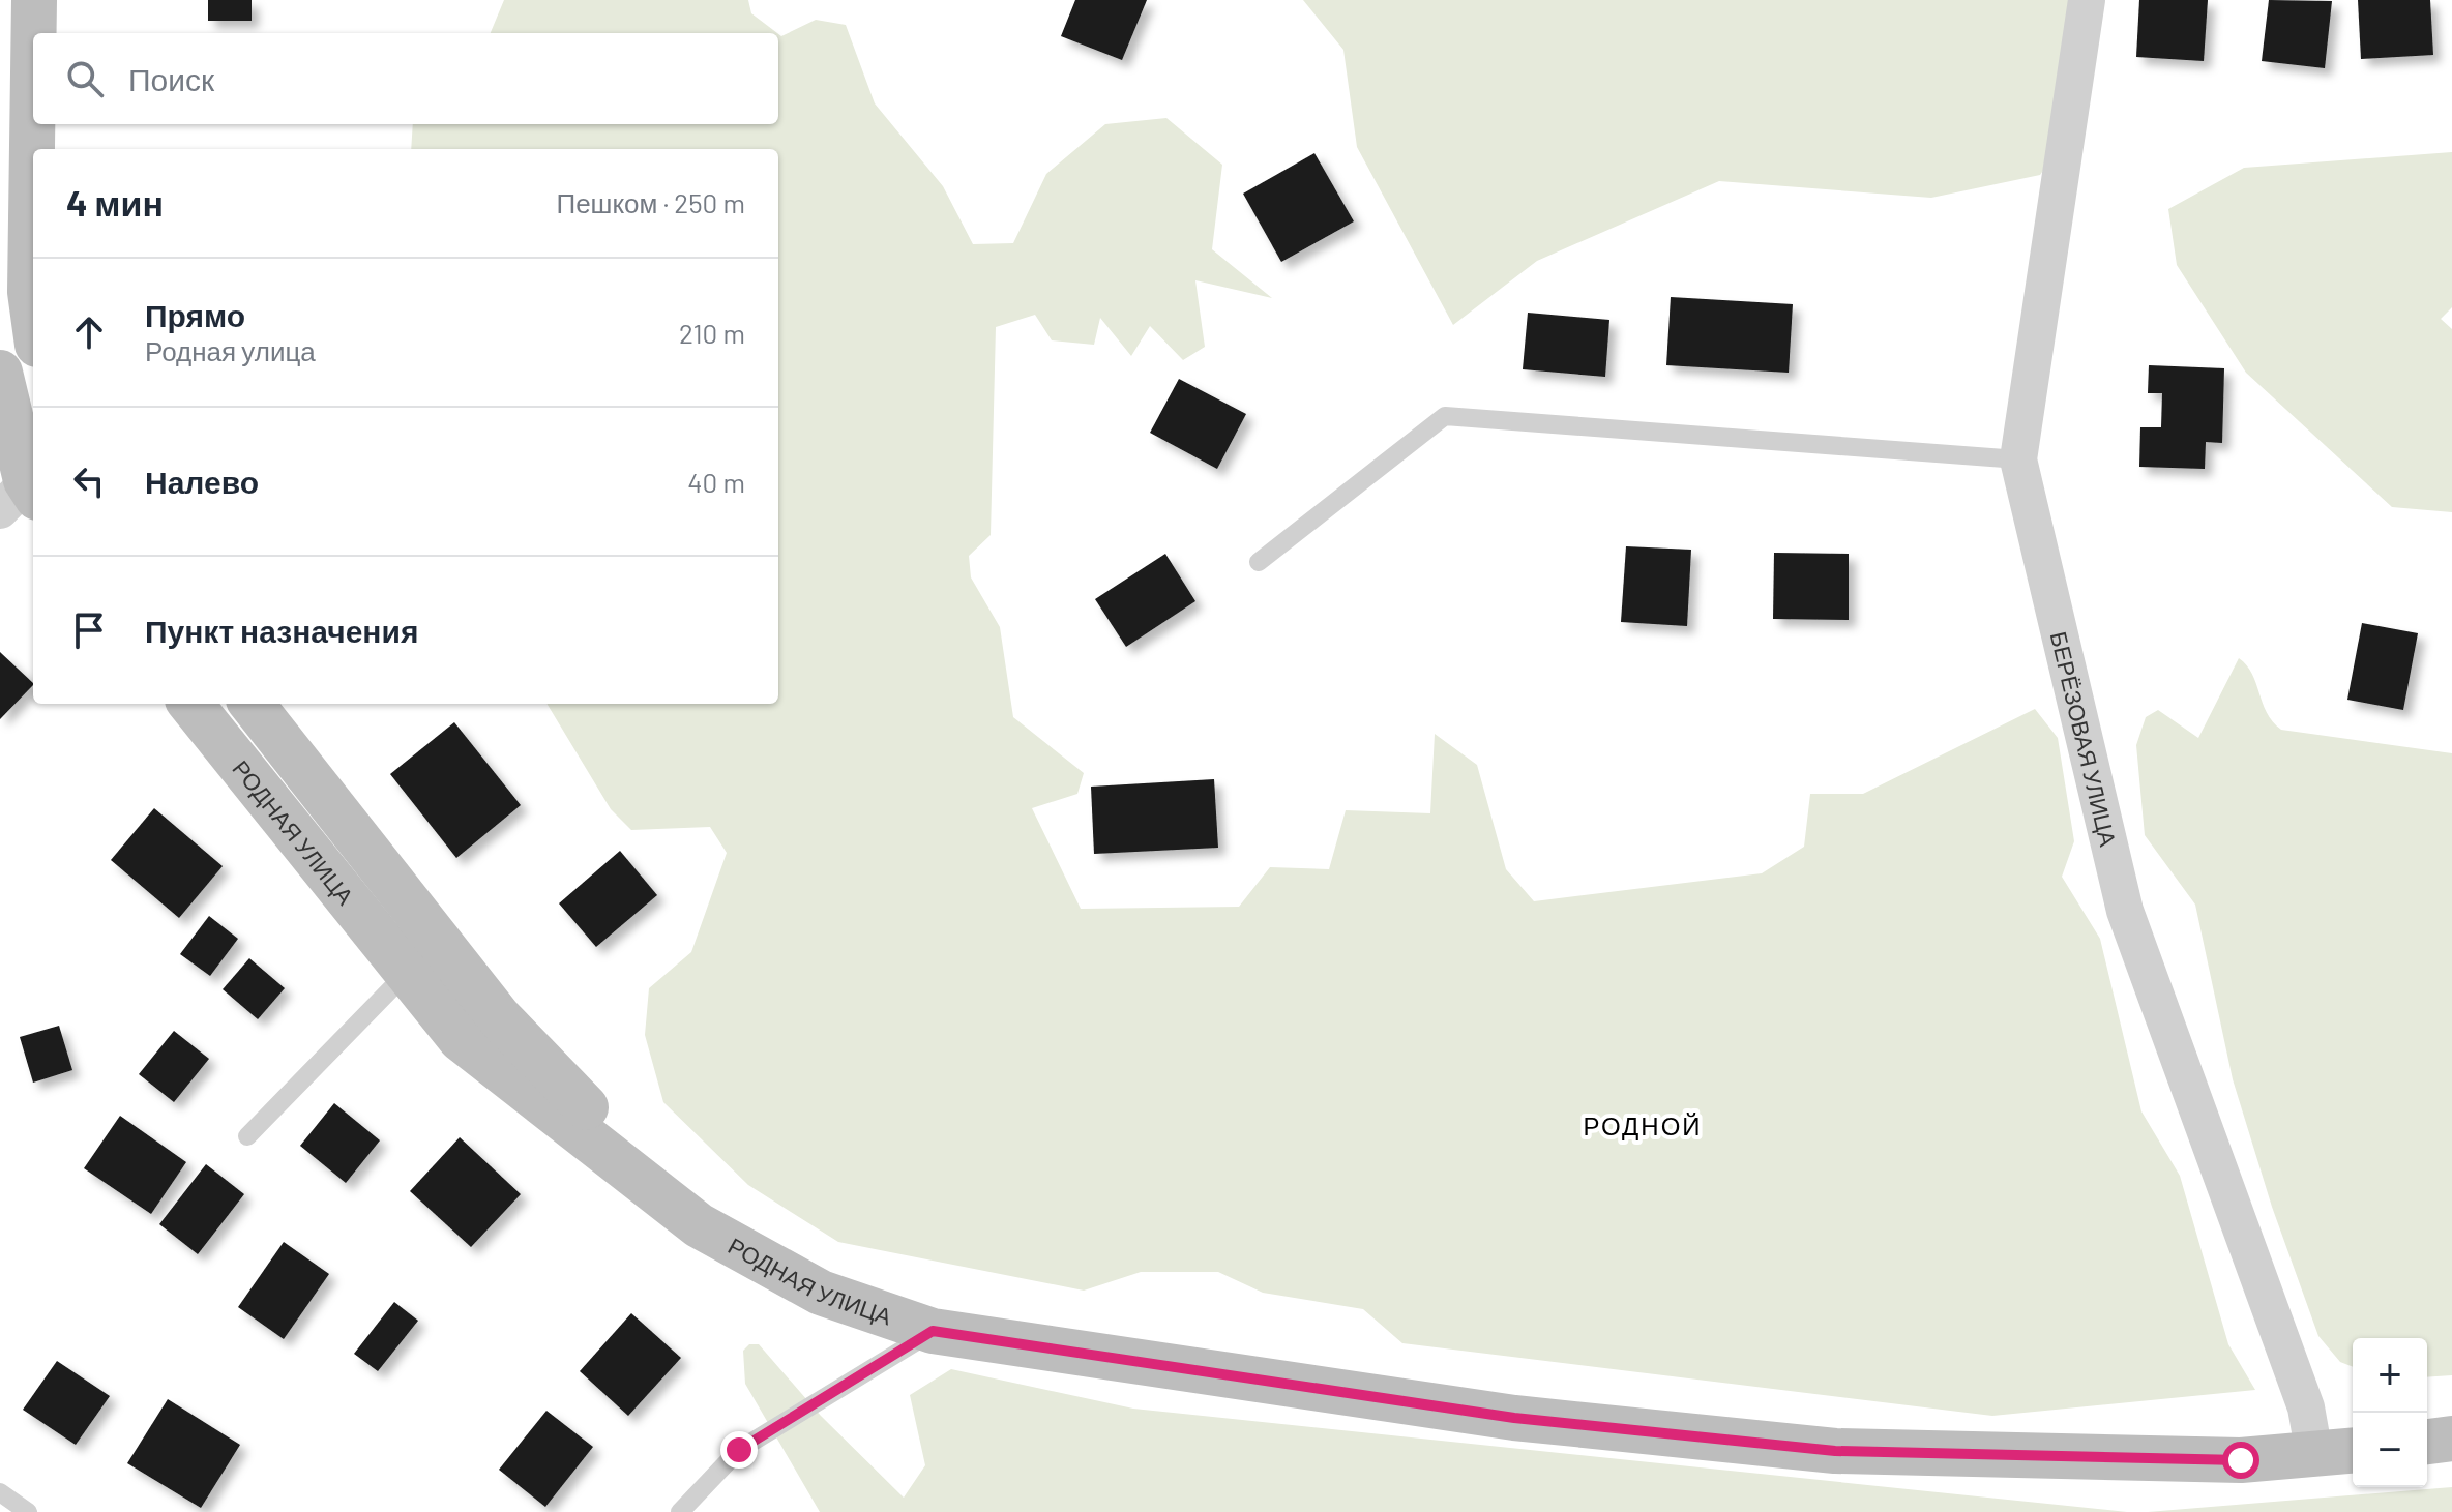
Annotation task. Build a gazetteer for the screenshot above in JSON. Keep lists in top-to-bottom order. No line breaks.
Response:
{"streets":{"street":["БЕРЁЗОВАЯ УЛИЦА","РОДНАЯ УЛИЦА"]},"crossings":[["БЕРЁЗОВАЯ УЛИЦА","РОДНАЯ УЛИЦА"]],"districts":["РОДНОЙ"],"page":{"search":"Поиск","heading":["4 мин","Пешком · 250 m"],"list":[["Прямо","Родная улица","210 m"],["Налево","40 m"],"Пункт назначения"],"map_buttons":["+","−"]}}
